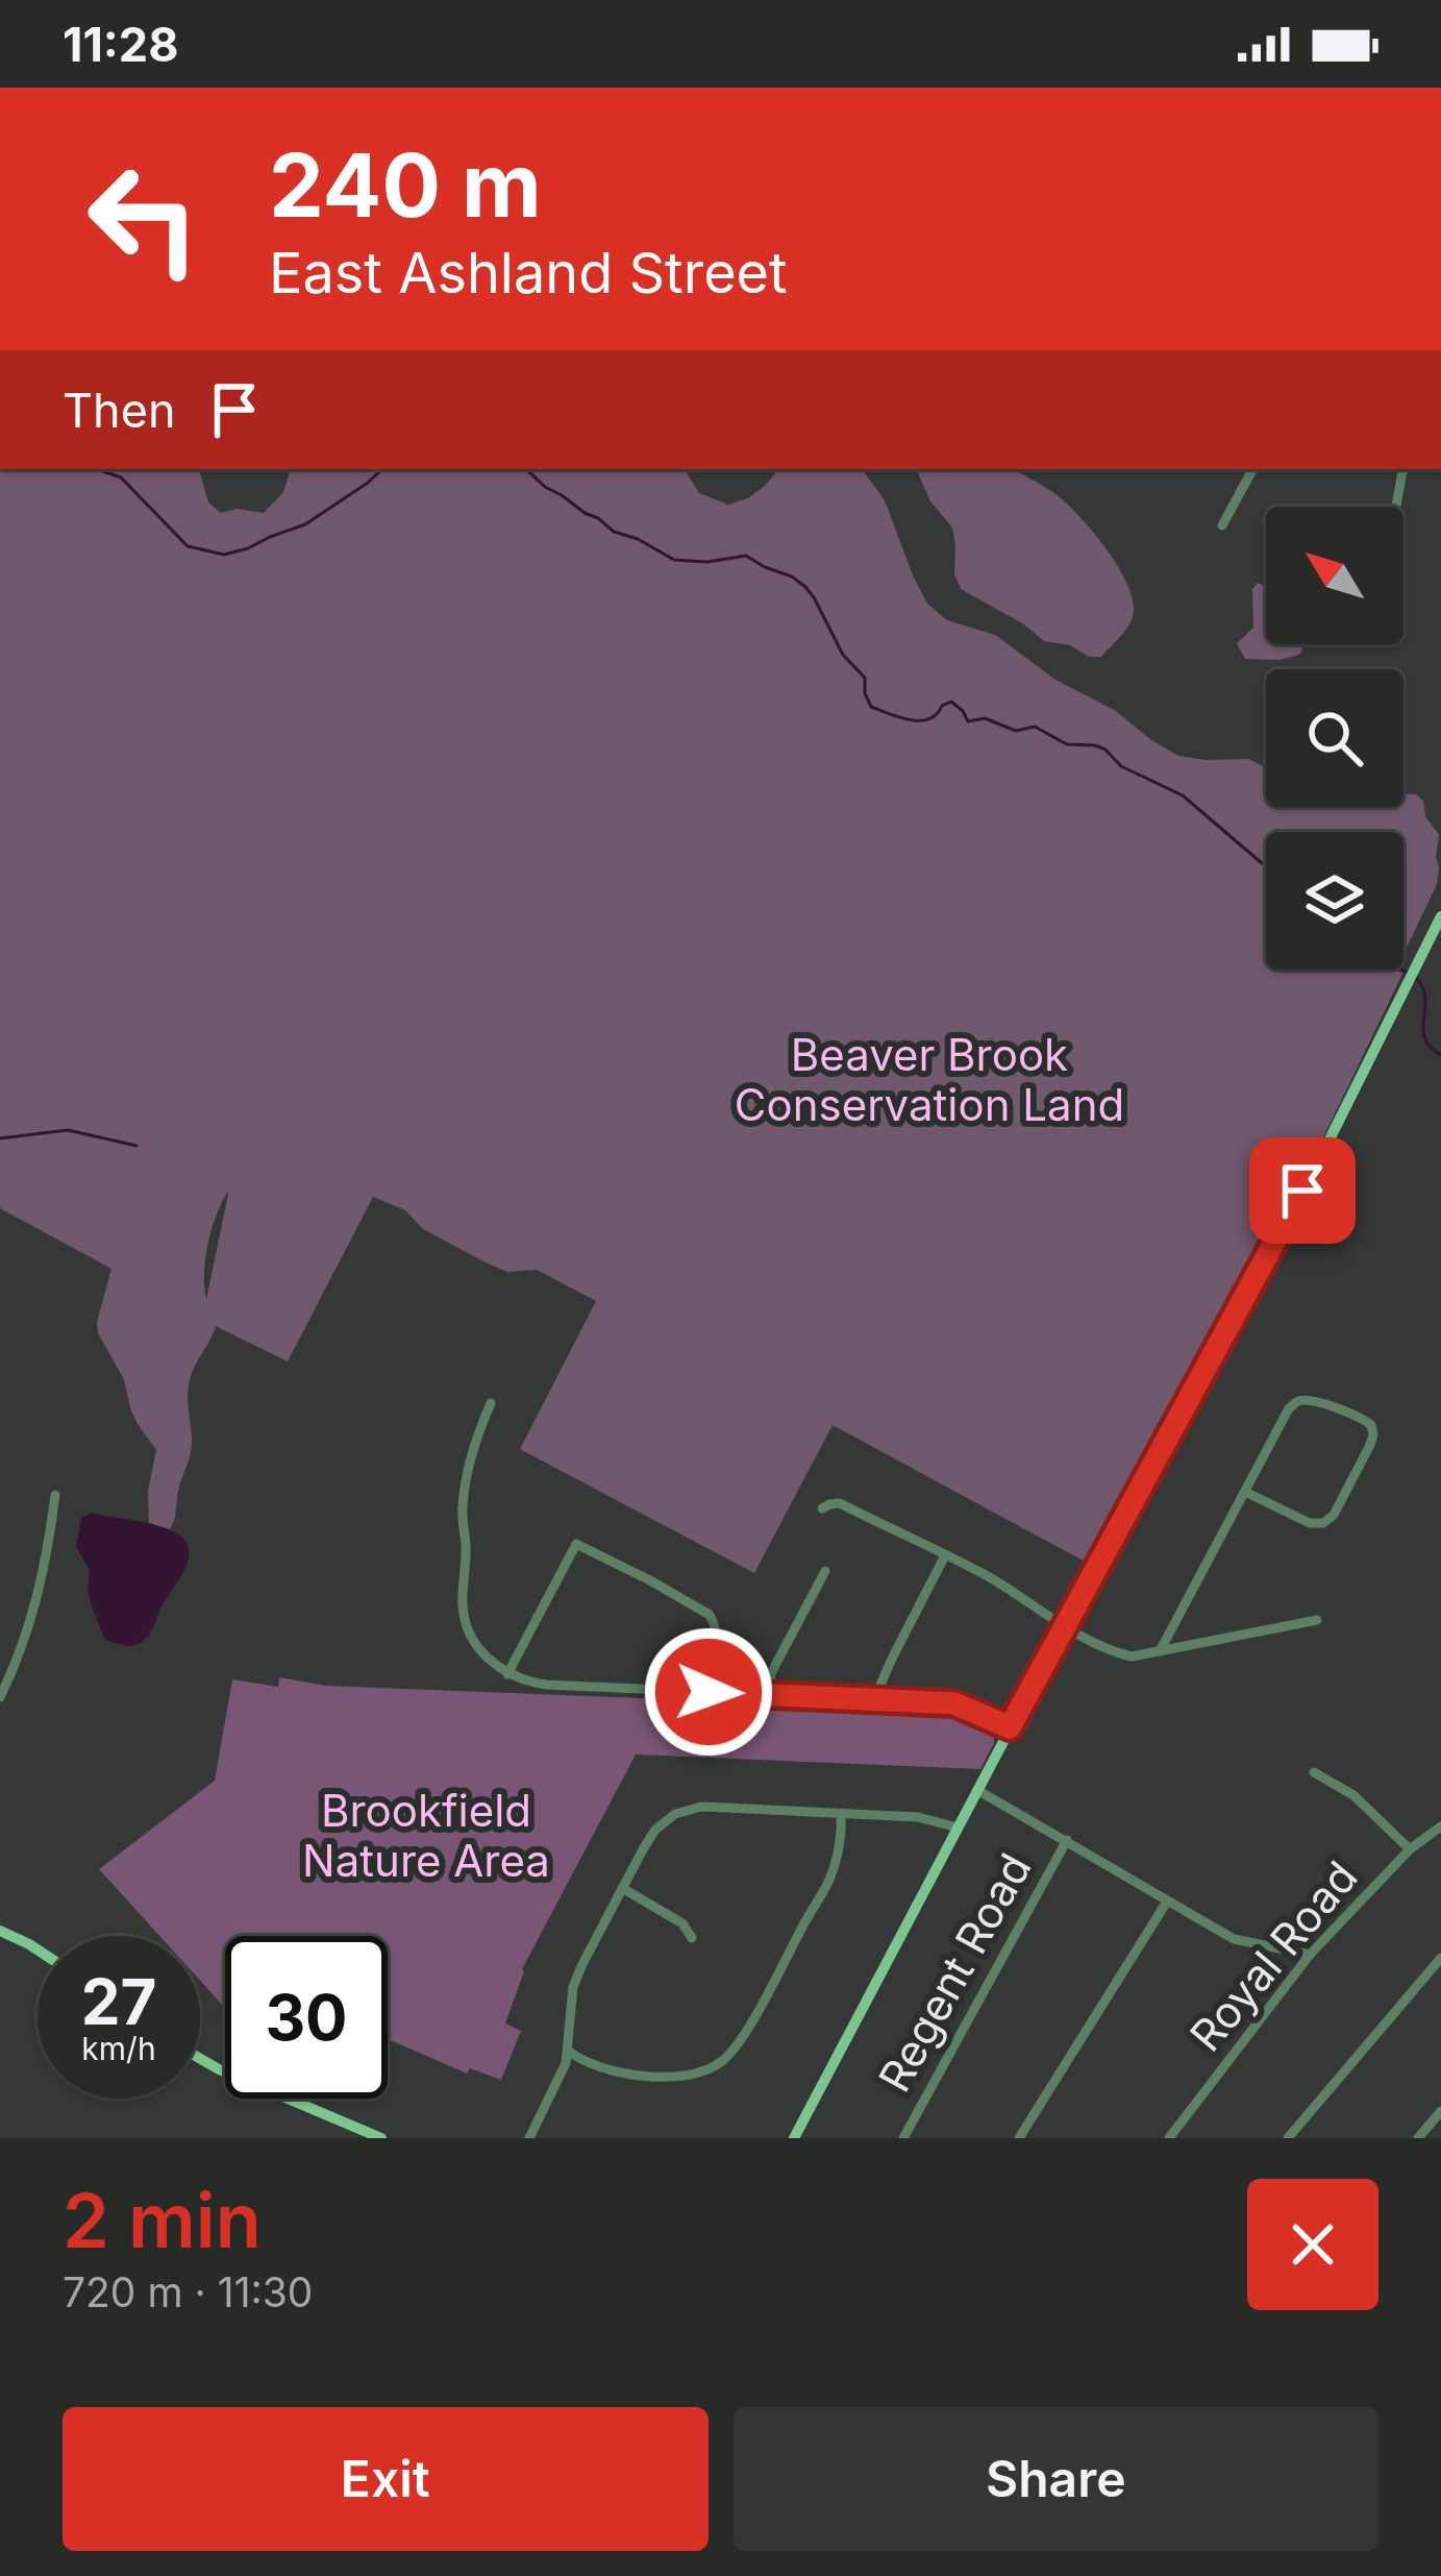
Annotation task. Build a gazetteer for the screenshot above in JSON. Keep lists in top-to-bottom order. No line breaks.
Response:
{"streets":{"street":["Royal Road","Regent Road"]},"parks":["Beaver Brook Conservation Land","Brookfield Nature Area"],"north":"top left","page":{"status":"11:28","turn":["240 m","East Ashland Street"],"then":"Then","speed":"27 km/h","limit":"30","heading":["2 min","720 m · 11:30"],"buttons":["Exit","Share"]}}
